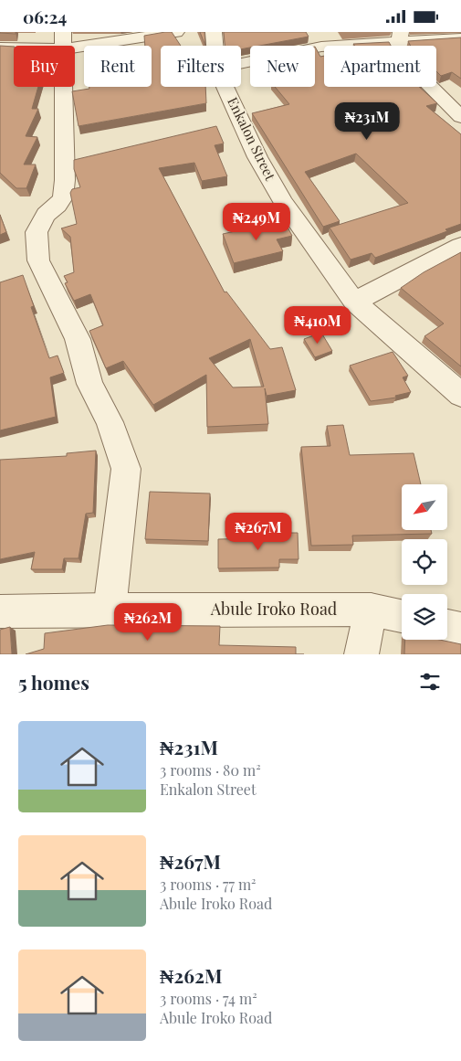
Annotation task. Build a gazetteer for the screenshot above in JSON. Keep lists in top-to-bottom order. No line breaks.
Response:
{"streets":{"street":["Enkalon Street","Abule Iroko Road"]},"north":"bottom left","page":{"status":"06:24","chip":["Buy","Rent","Filters","New","Apartment"],"price":["₦231M","₦249M","₦410M","₦267M","₦262M"],"heading":"5 homes","list":[{"name":"₦231M","note":"3 rooms · 80 m² · Enkalon Street"},{"name":"₦267M","note":"3 rooms · 77 m² · Abule Iroko Road"},{"name":"₦262M","note":"3 rooms · 74 m² · Abule Iroko Road"}]}}
